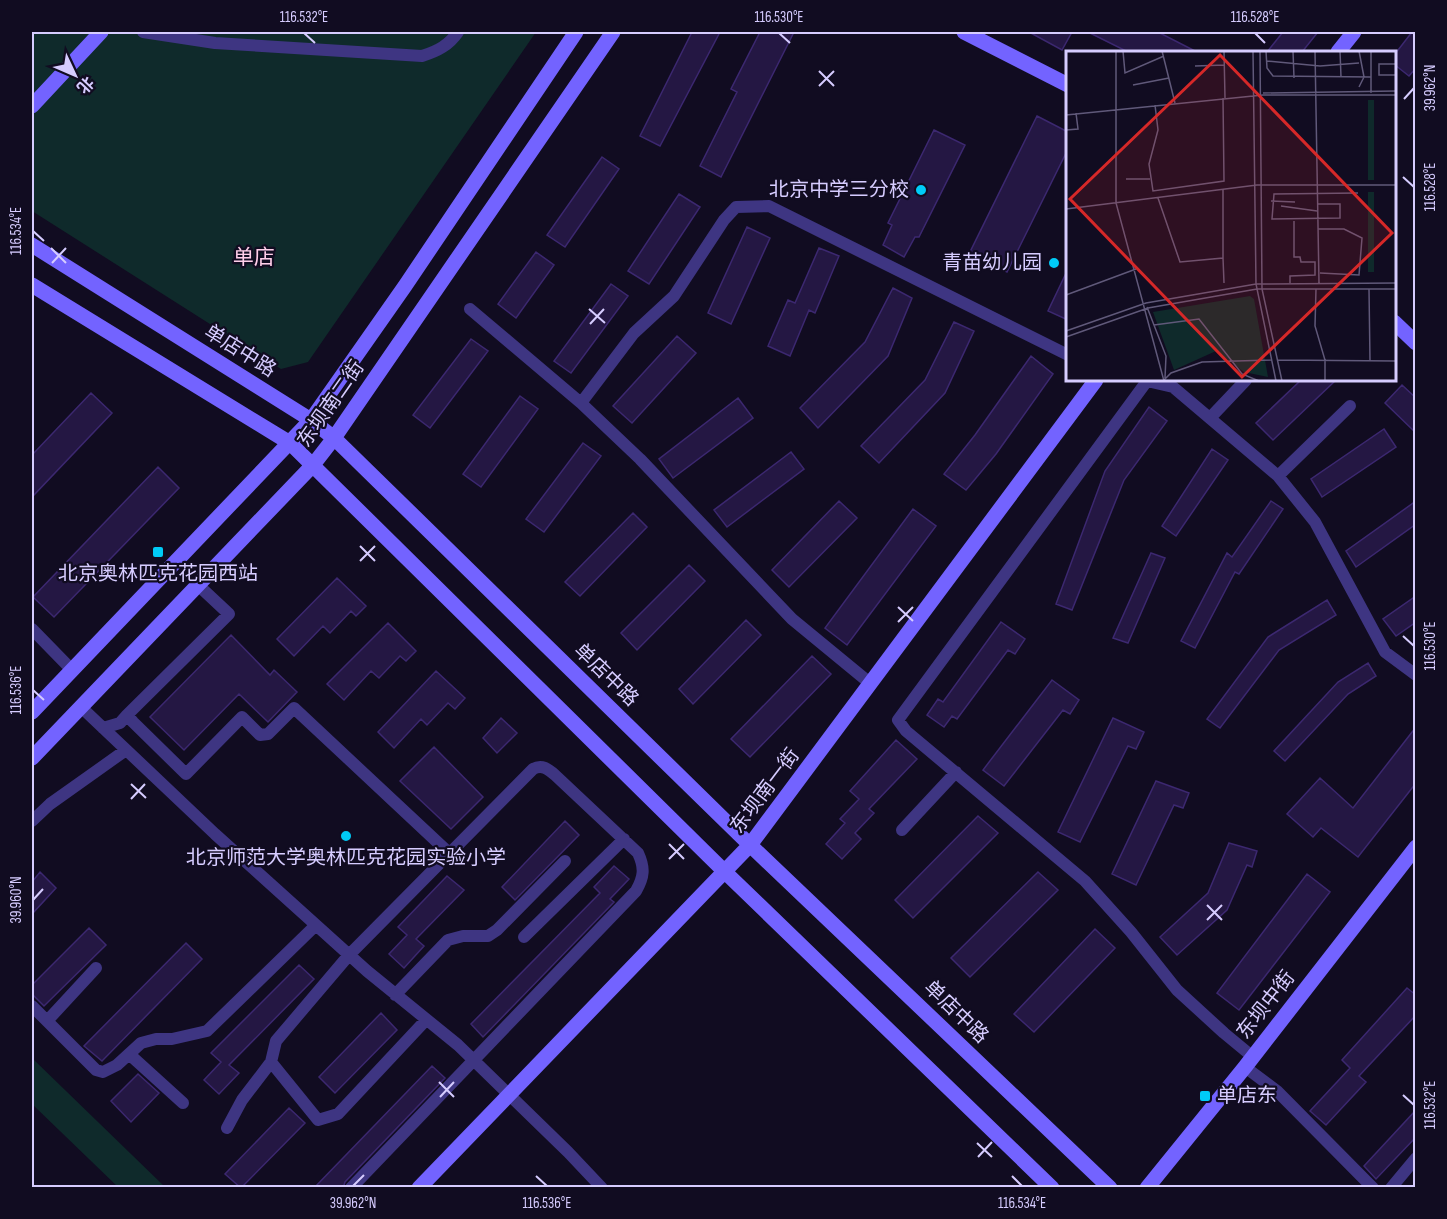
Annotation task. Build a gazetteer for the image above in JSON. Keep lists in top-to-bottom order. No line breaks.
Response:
{"streets":{"street":["单店中路","东坝南二街","东坝南一街","东坝中街"]},"crossings":[["单店中路","东坝南二街"],["单店中路","东坝南一街"]],"districts":["单店"],"places":{"other":["北京中学三分校","青苗幼儿园","北京师范大学奥林匹克花园实验小学"],"transit":["北京奥林匹克花园西站","单店东"]},"north":"bottom right","coordinates":["116.532°E","116.530°E","116.528°E","39.962°N","116.534°E","116.536°E","39.960°N"]}
